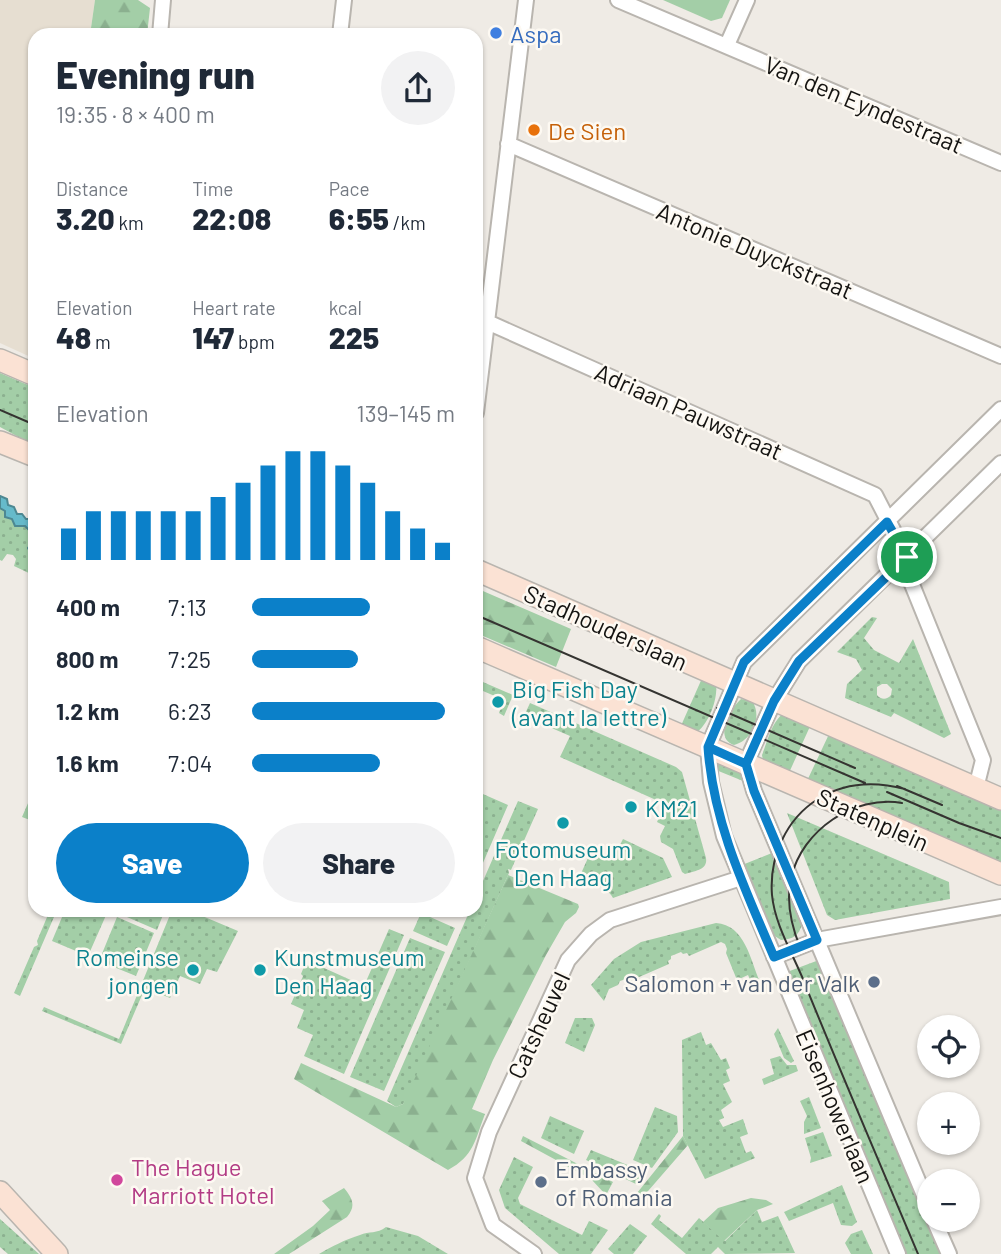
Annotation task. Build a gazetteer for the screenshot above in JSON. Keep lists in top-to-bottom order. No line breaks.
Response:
{"streets":{"street":["Van den Eyndestraat","Antonie Duyckstraat","Adriaan Pauwstraat","Stadhouderslaan","Statenplein","Catsheuvel","Eisenhowerlaan"]},"places":["Aspa","De Sien","Big Fish Day (avant la lettre)","KM21","Fotomuseum Den Haag","Romeinse jongen","Kunstmuseum Den Haag","Salomon + van der Valk","The Hague Marriott Hotel","Embassy of Romania"],"page":{"heading":["Evening run","19:35 · 8 × 400 m"],"stats":[["Distance","3.20 km"],["Time","22:08"],["Pace","6:55 /km"],["Elevation","48 m"],["Heart rate","147 bpm"],["kcal","225"]],"chart":["Elevation","139–145 m"],"list":[{"name":"400 m","note":"7:13"},{"name":"800 m","note":"7:25"},{"name":"1.2 km","note":"6:23"},{"name":"1.6 km","note":"7:04"}],"buttons":["Save","Share"],"map_buttons":["+","−"]}}
